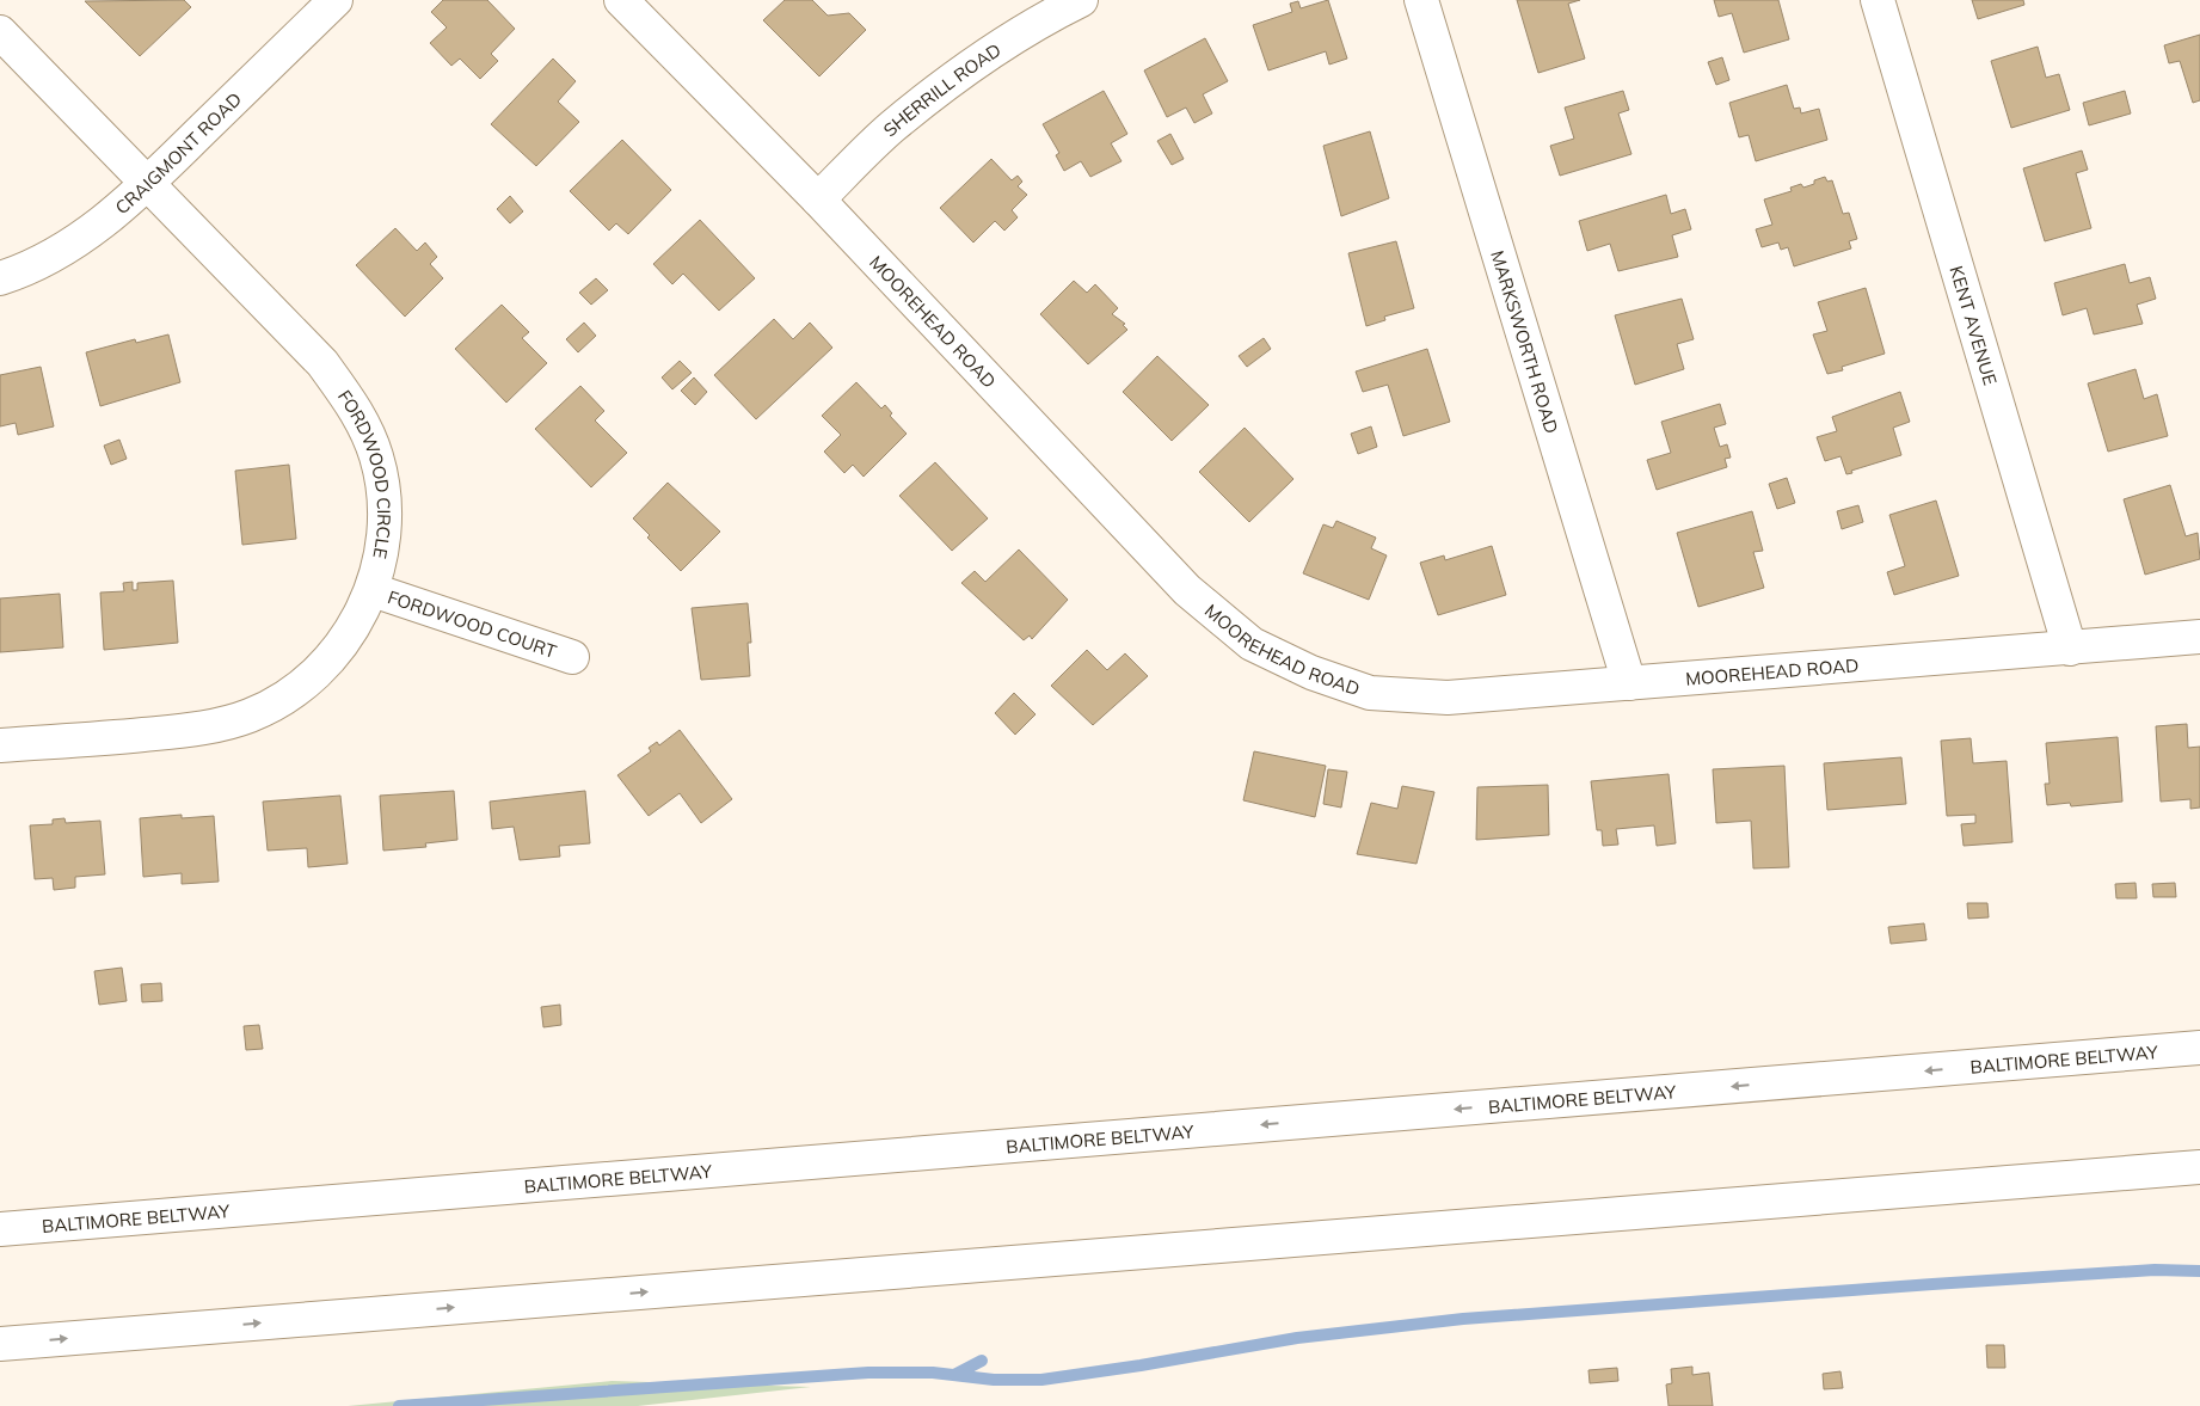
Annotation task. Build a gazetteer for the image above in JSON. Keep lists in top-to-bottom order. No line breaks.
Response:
{"streets":{"main road":["SHERRILL ROAD","CRAIGMONT ROAD","MOOREHEAD ROAD","KENT AVENUE","MARKSWORTH ROAD","FORDWOOD CIRCLE","FORDWOOD COURT","BALTIMORE BELTWAY"]},"crossings":[["SHERRILL ROAD","MOOREHEAD ROAD"],["CRAIGMONT ROAD","FORDWOOD CIRCLE"],["MOOREHEAD ROAD","KENT AVENUE"],["MOOREHEAD ROAD","MARKSWORTH ROAD"],["FORDWOOD CIRCLE","FORDWOOD COURT"]]}
